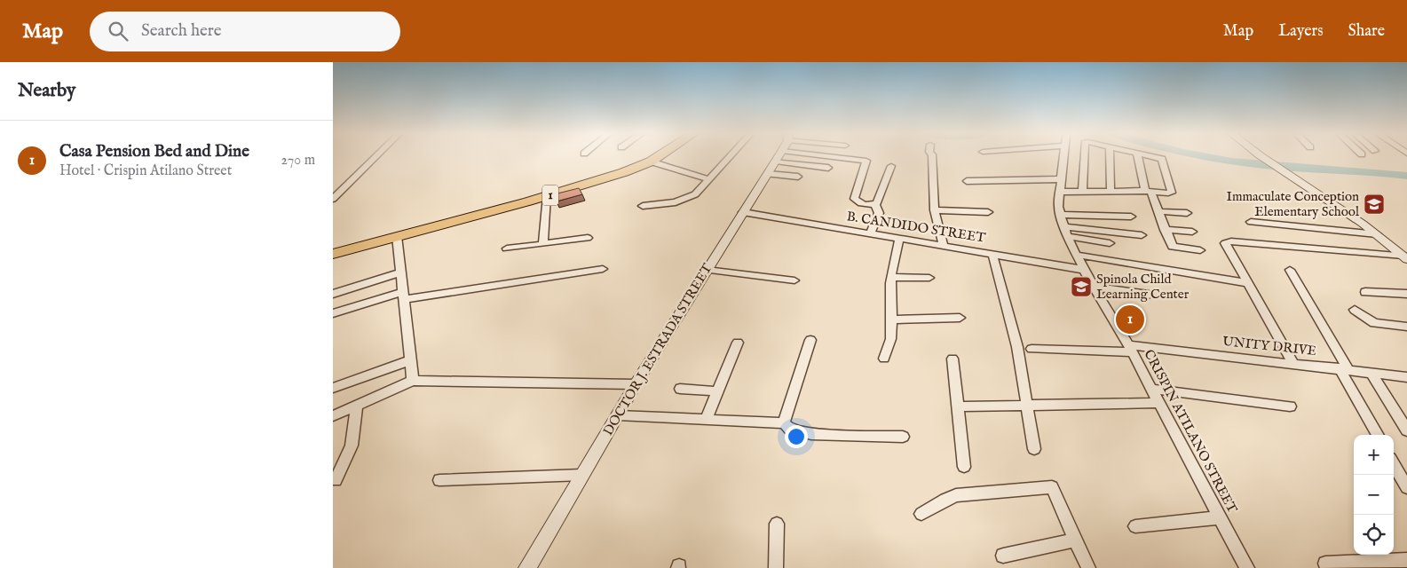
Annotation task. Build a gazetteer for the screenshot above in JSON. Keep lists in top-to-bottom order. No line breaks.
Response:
{"streets":{"highway":["1"],"street":["B. CANDIDO STREET","UNITY DRIVE","DOCTOR J. ESTRADA STREET","CRISPIN ATILANO STREET"]},"crossings":[["B. CANDIDO STREET","DOCTOR J. ESTRADA STREET"],["B. CANDIDO STREET","CRISPIN ATILANO STREET"],["UNITY DRIVE","CRISPIN ATILANO STREET"]],"places":{"school or university":["Immaculate Conception Elementary School","Spinola Child Learning Center"]},"page":{"header":"Map","search":"Search here","nav":["Map","Layers","Share"],"heading":"Nearby","list":[{"mark":"1","name":"Casa Pension Bed and Dine","note":"Hotel · Crispin Atilano Street","value":"270 m"}],"pins":"1","map_buttons":["+","−"]}}
